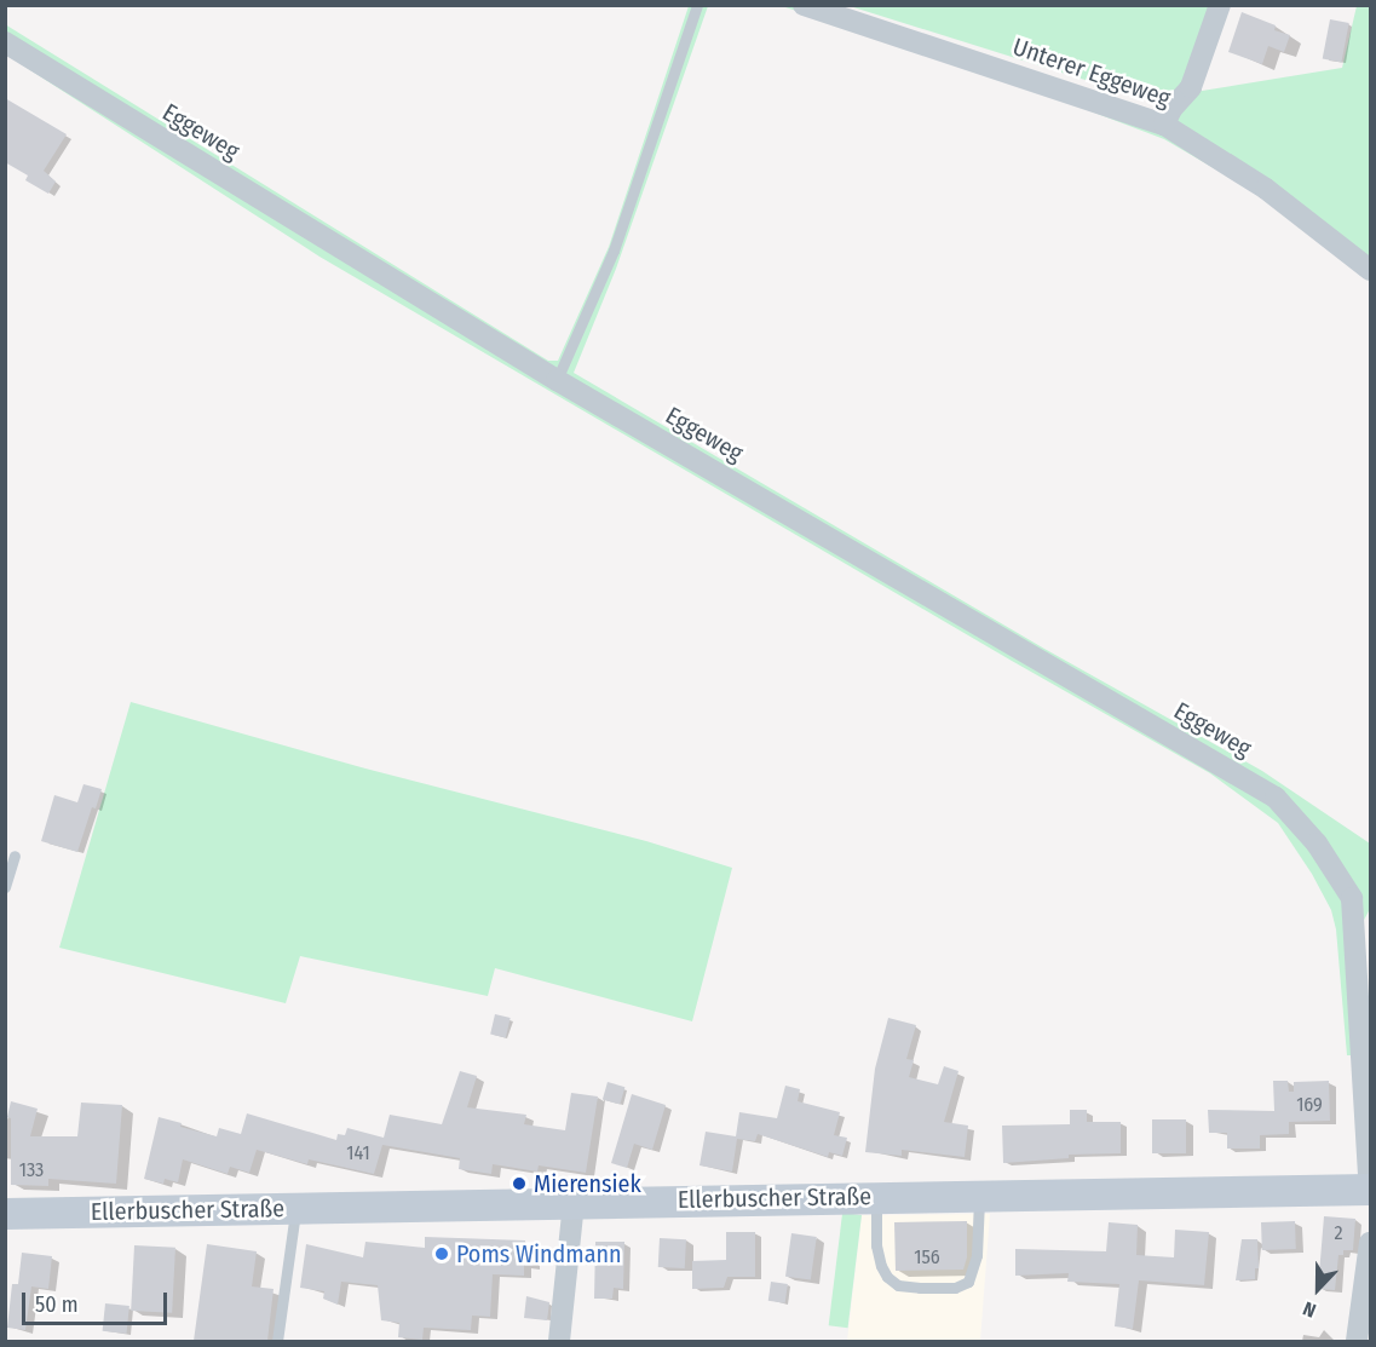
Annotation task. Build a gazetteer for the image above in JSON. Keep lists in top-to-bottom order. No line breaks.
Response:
{"streets":{"main road":["Ellerbuscher Straße"],"street":["Unterer Eggeweg","Eggeweg"]},"crossings":[["Eggeweg","Ellerbuscher Straße"]],"places":["Mierensiek","Poms Windmann"],"house_numbers":["169","141","133","2","156"],"scale_bar":"50 m","north":"bottom"}
